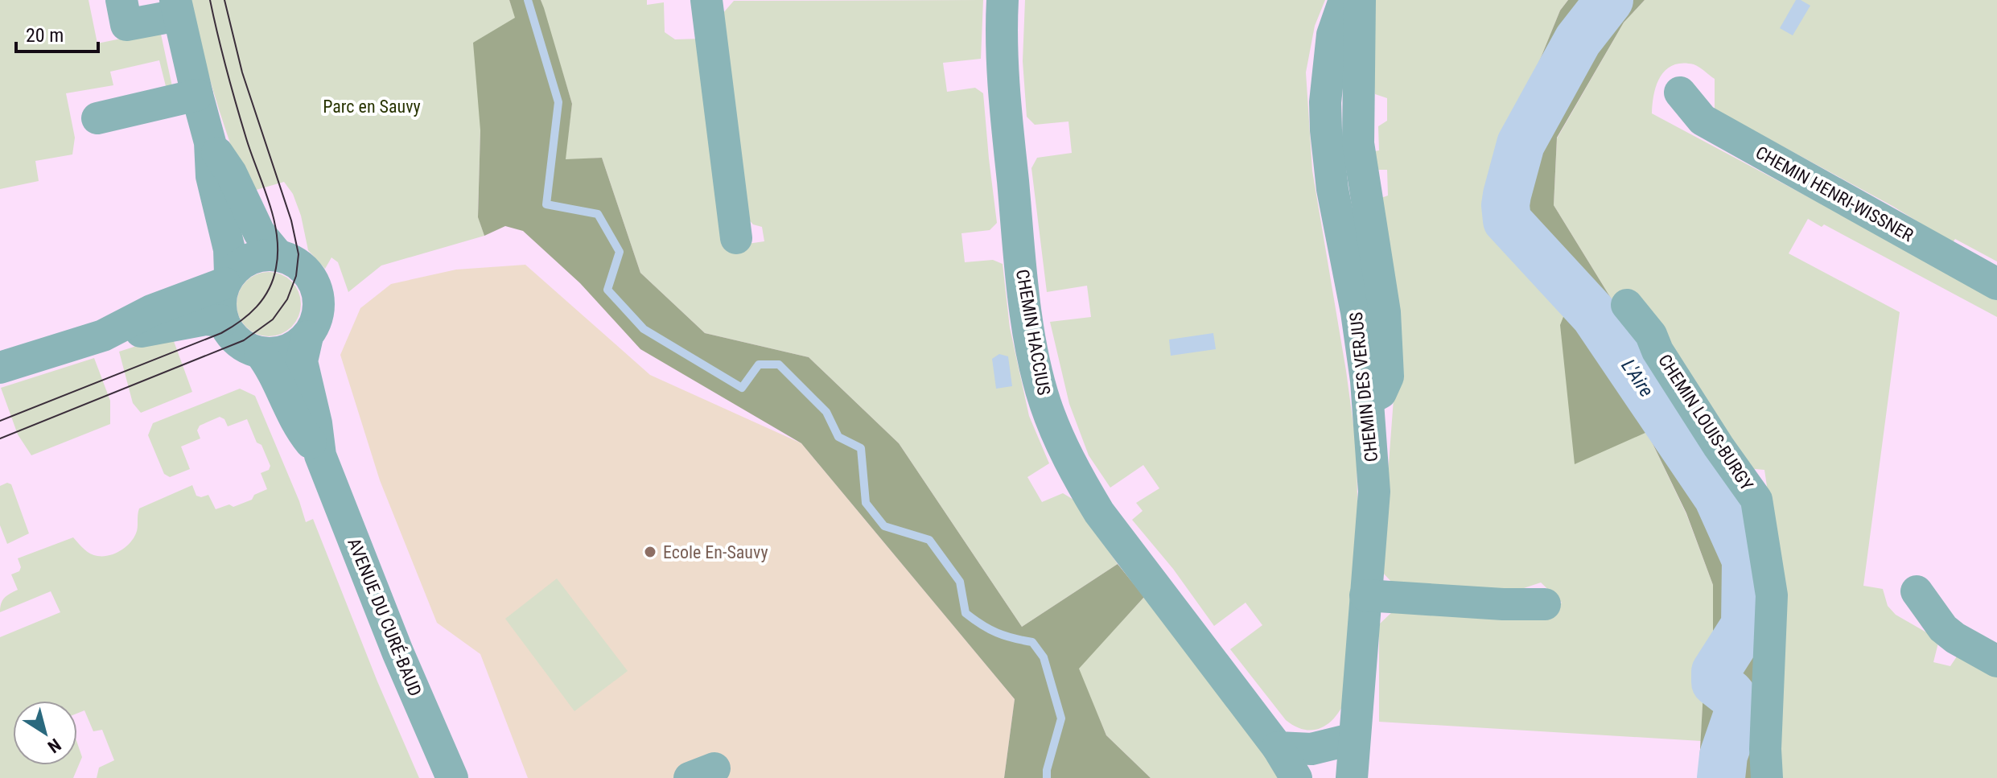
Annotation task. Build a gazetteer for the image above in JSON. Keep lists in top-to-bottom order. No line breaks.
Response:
{"streets":{"street":["CHEMIN HENRI-WISSNER","CHEMIN HACCIUS","CHEMIN DES VERJUS","CHEMIN LOUIS-BURGY","AVENUE DU CURÉ-BAUD"]},"water":["L'Aire"],"parks":["Parc en Sauvy"],"places":["Ecole En-Sauvy"],"scale_bar":"20 m","north":"bottom right"}
